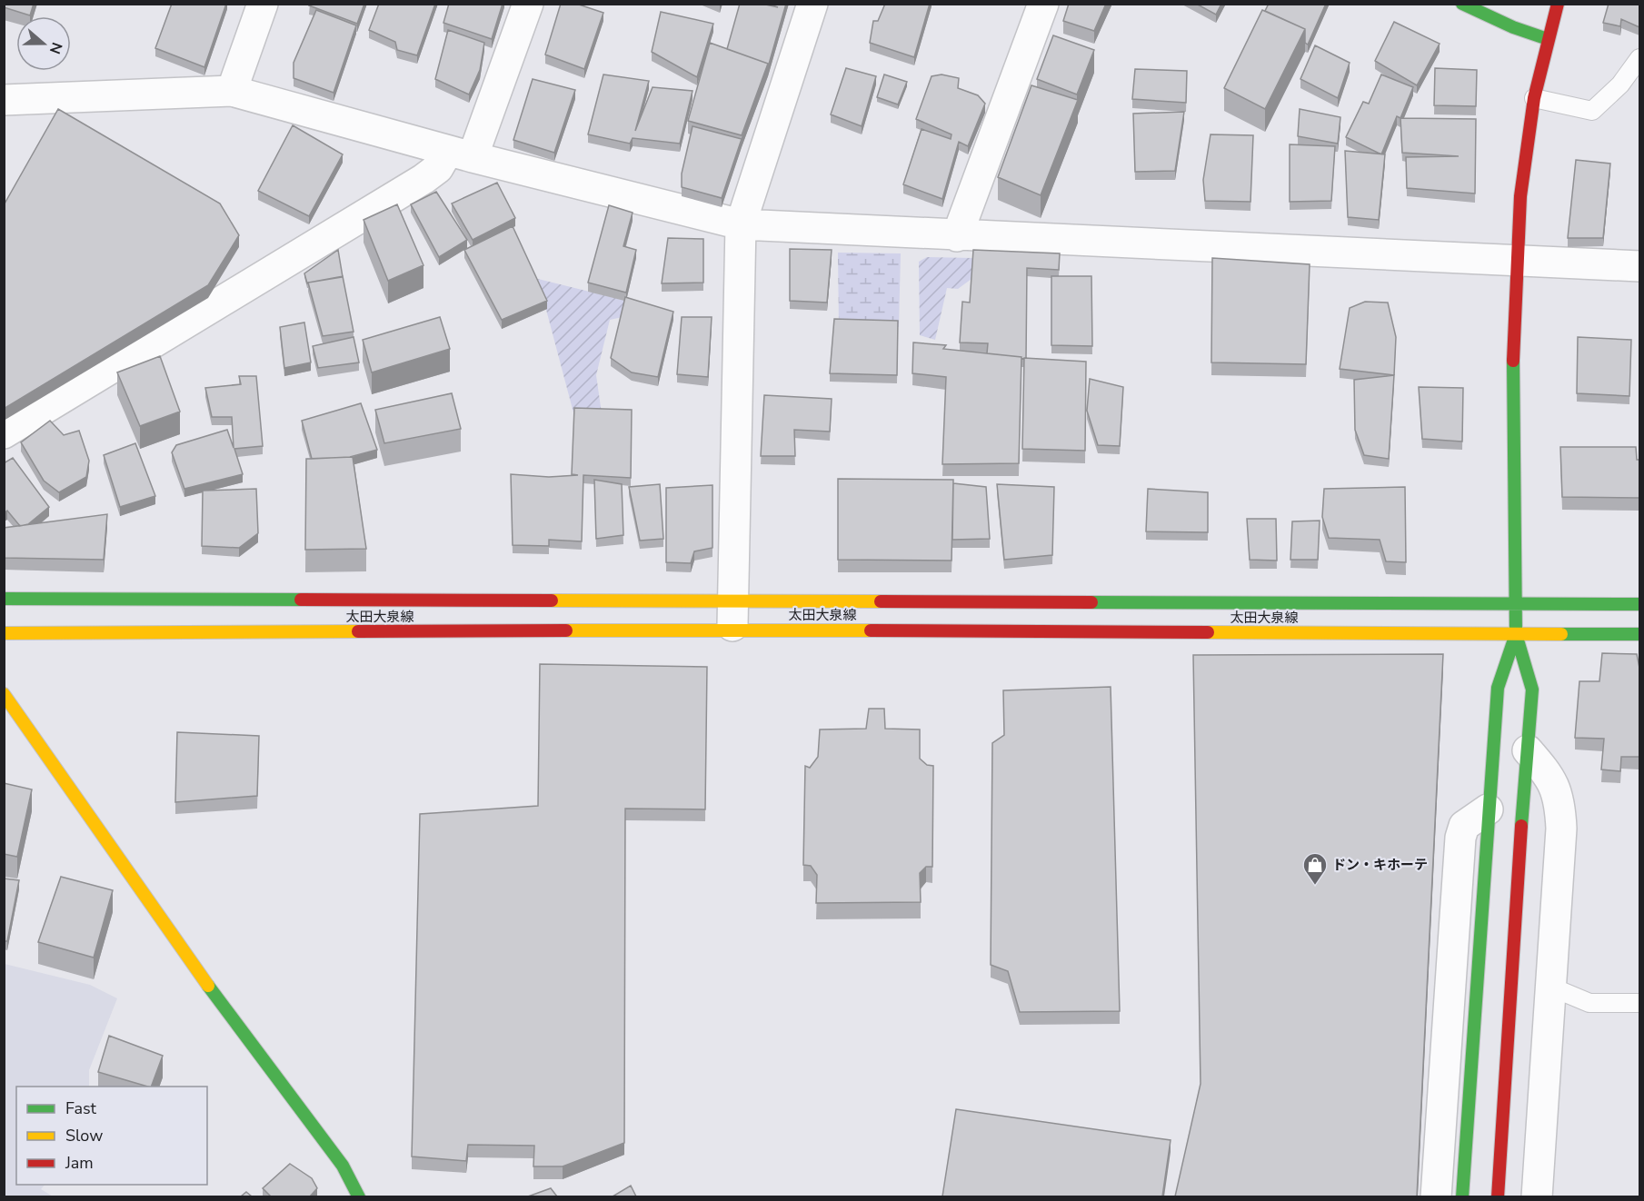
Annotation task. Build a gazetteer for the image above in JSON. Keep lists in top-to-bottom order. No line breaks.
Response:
{"streets":{"main road":["太田大泉線"]},"places":{"shop":["ドン・キホーテ"]},"legend":["Fast","Slow","Jam"],"north":"right"}
